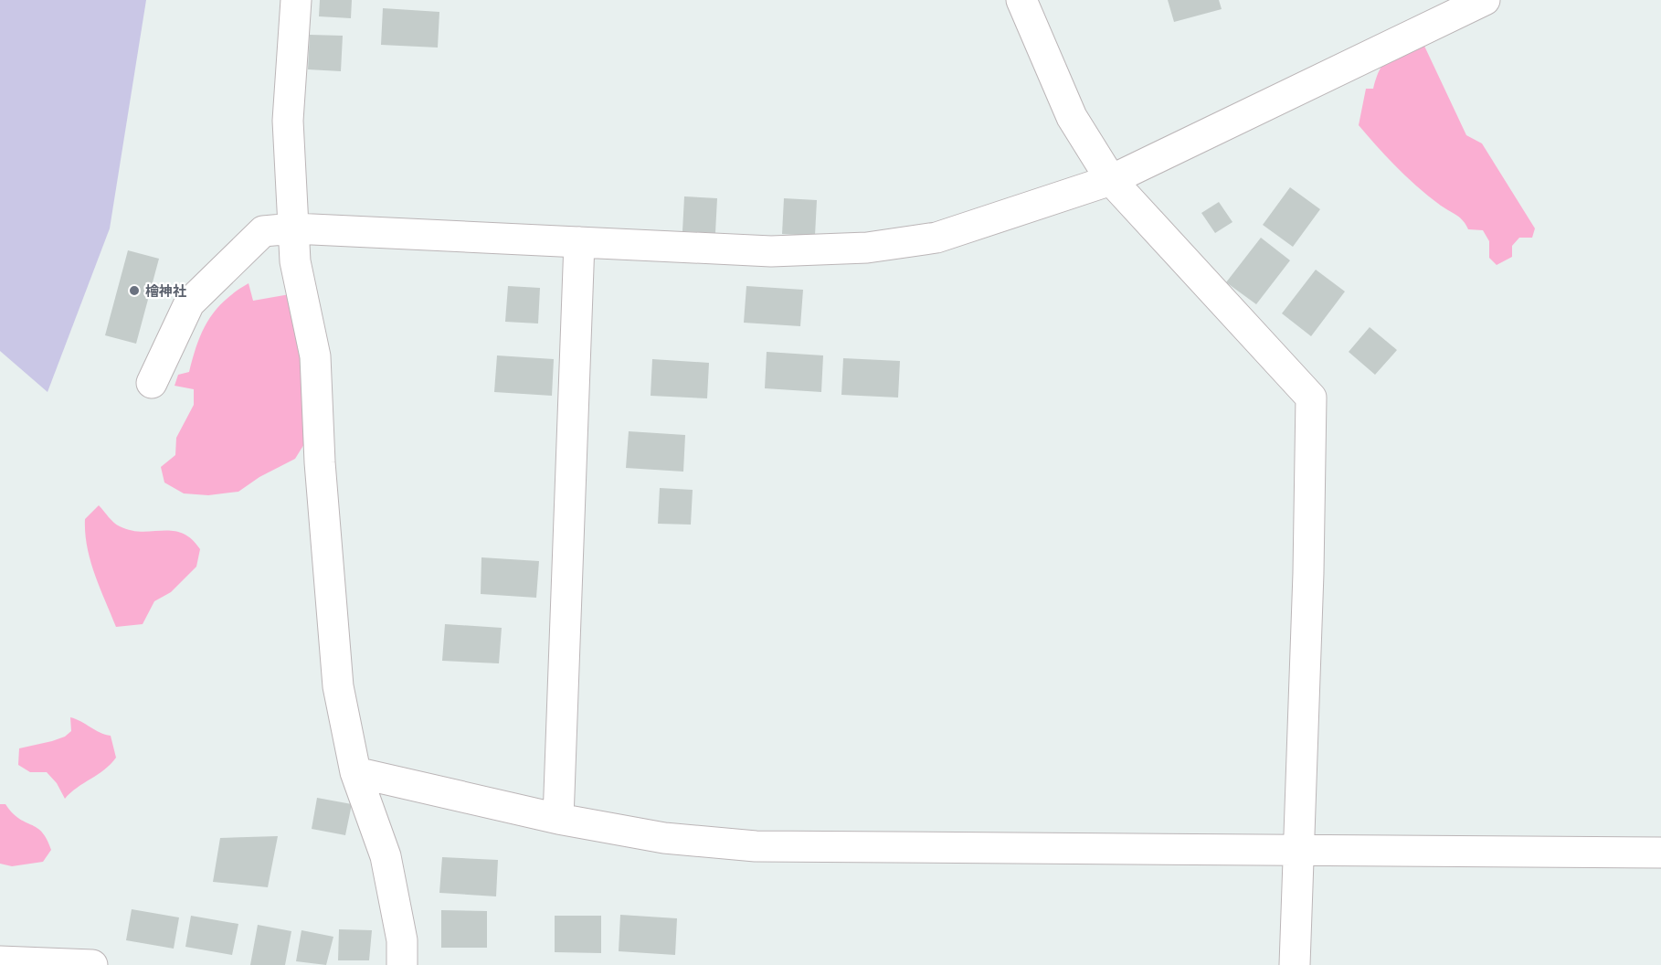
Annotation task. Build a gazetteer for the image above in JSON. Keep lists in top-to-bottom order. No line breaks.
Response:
{"places":["檜神社"]}
